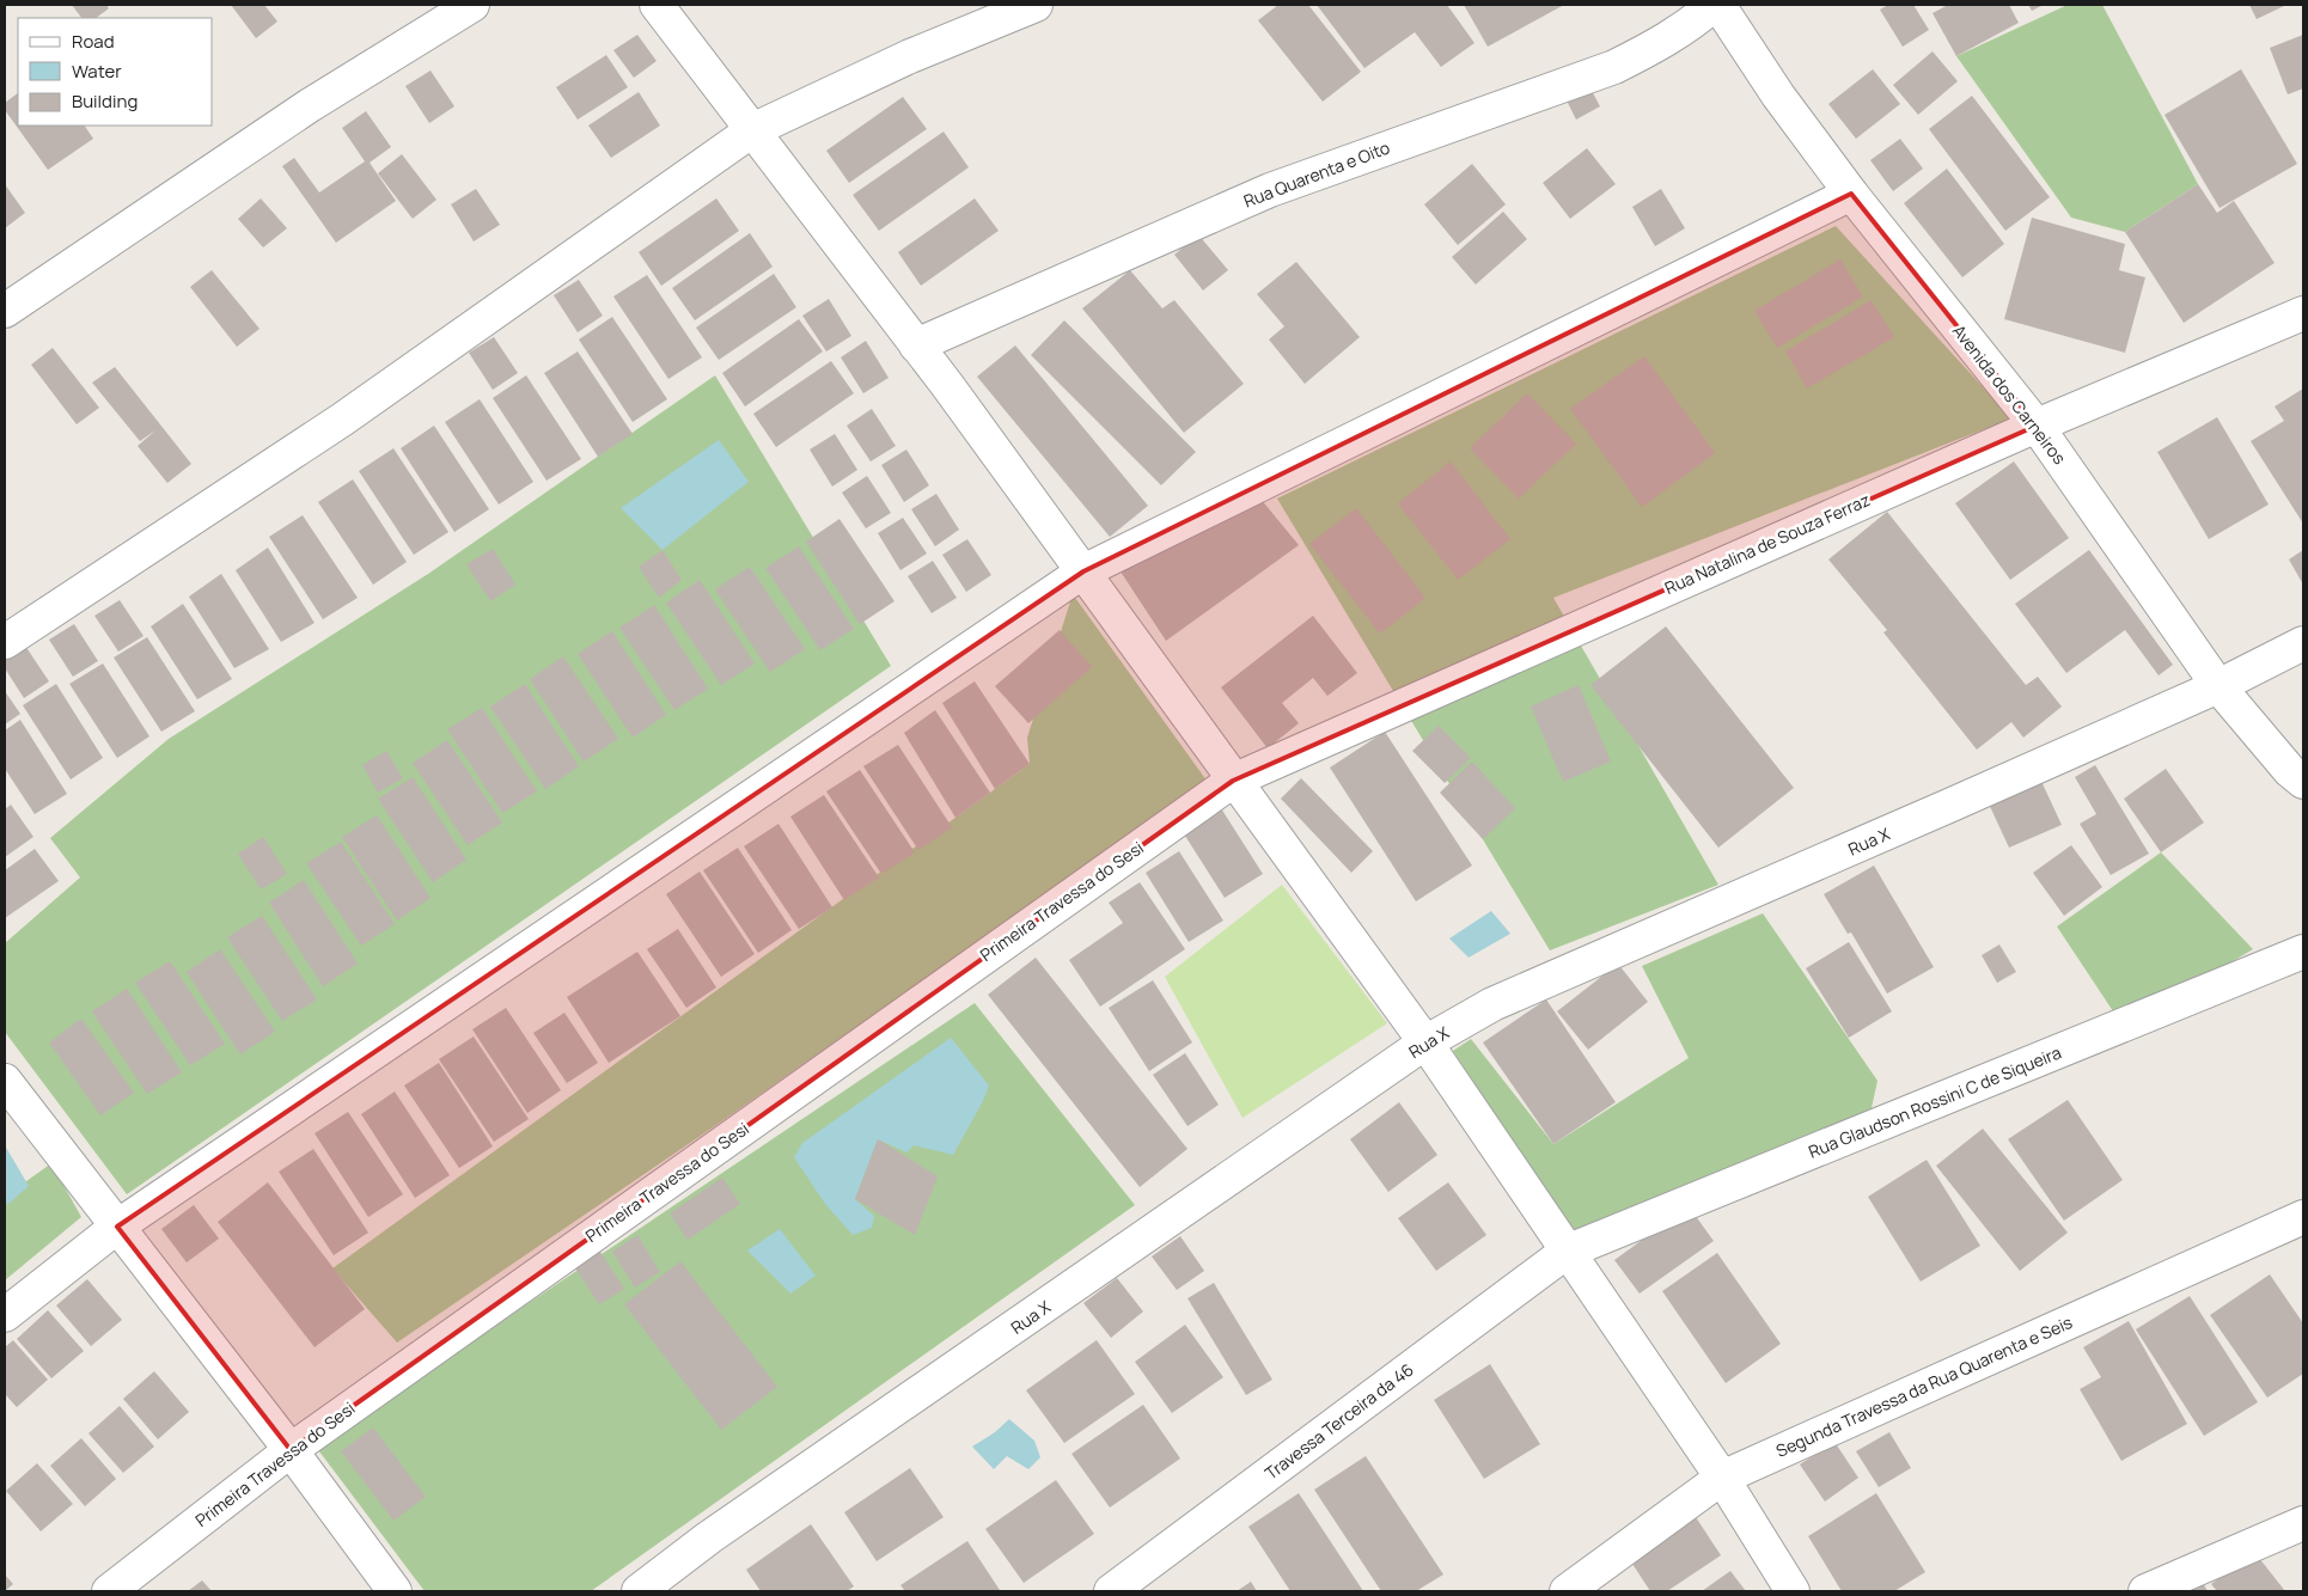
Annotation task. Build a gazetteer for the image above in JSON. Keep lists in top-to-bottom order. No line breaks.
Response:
{"streets":{"street":["Rua Quarenta e Oito","Avenida dos Carneiros","Rua Natalina de Souza Ferraz","Rua X","Primeira Travessa do Sesi","Rua Glaudson Rossini C de Siqueira","Segunda Travessa da Rua Quarenta e Seis","Travessa Terceira da 46"]},"crossings":[["Rua Quarenta e Oito","Avenida dos Carneiros"],["Avenida dos Carneiros","Rua Natalina de Souza Ferraz"],["Avenida dos Carneiros","Rua X"],["Rua Natalina de Souza Ferraz","Primeira Travessa do Sesi"],["Rua Glaudson Rossini C de Siqueira","Travessa Terceira da 46"]],"legend":["Road","Water","Building"]}
